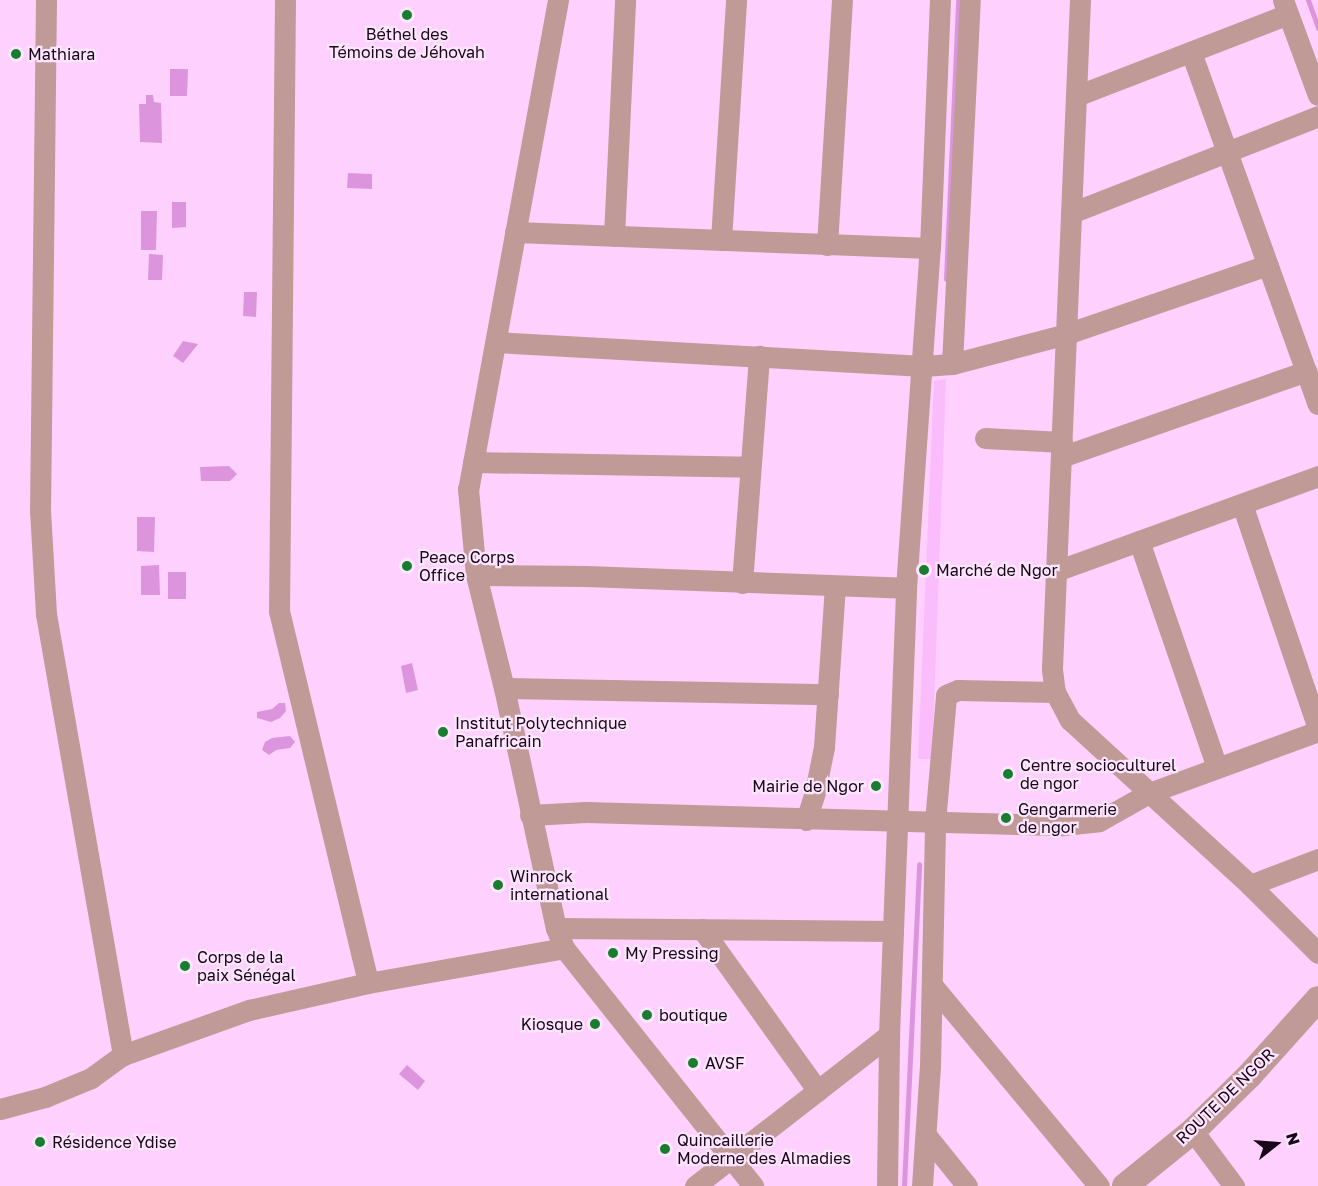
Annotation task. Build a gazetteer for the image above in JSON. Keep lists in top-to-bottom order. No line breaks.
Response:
{"streets":{"street":["ROUTE DE NGOR"]},"places":["Béthel des Témoins de Jéhovah","Mathiara","Peace Corps Office","Marché de Ngor","Institut Polytechnique Panafricain","Centre socioculturel de ngor","Mairie de Ngor","Gengarmerie de ngor","Winrock international","My Pressing","Corps de la paix Sénégal","boutique","Kiosque","AVSF","Résidence Ydise","Quincaillerie Moderne des Almadies"],"north":"right"}
